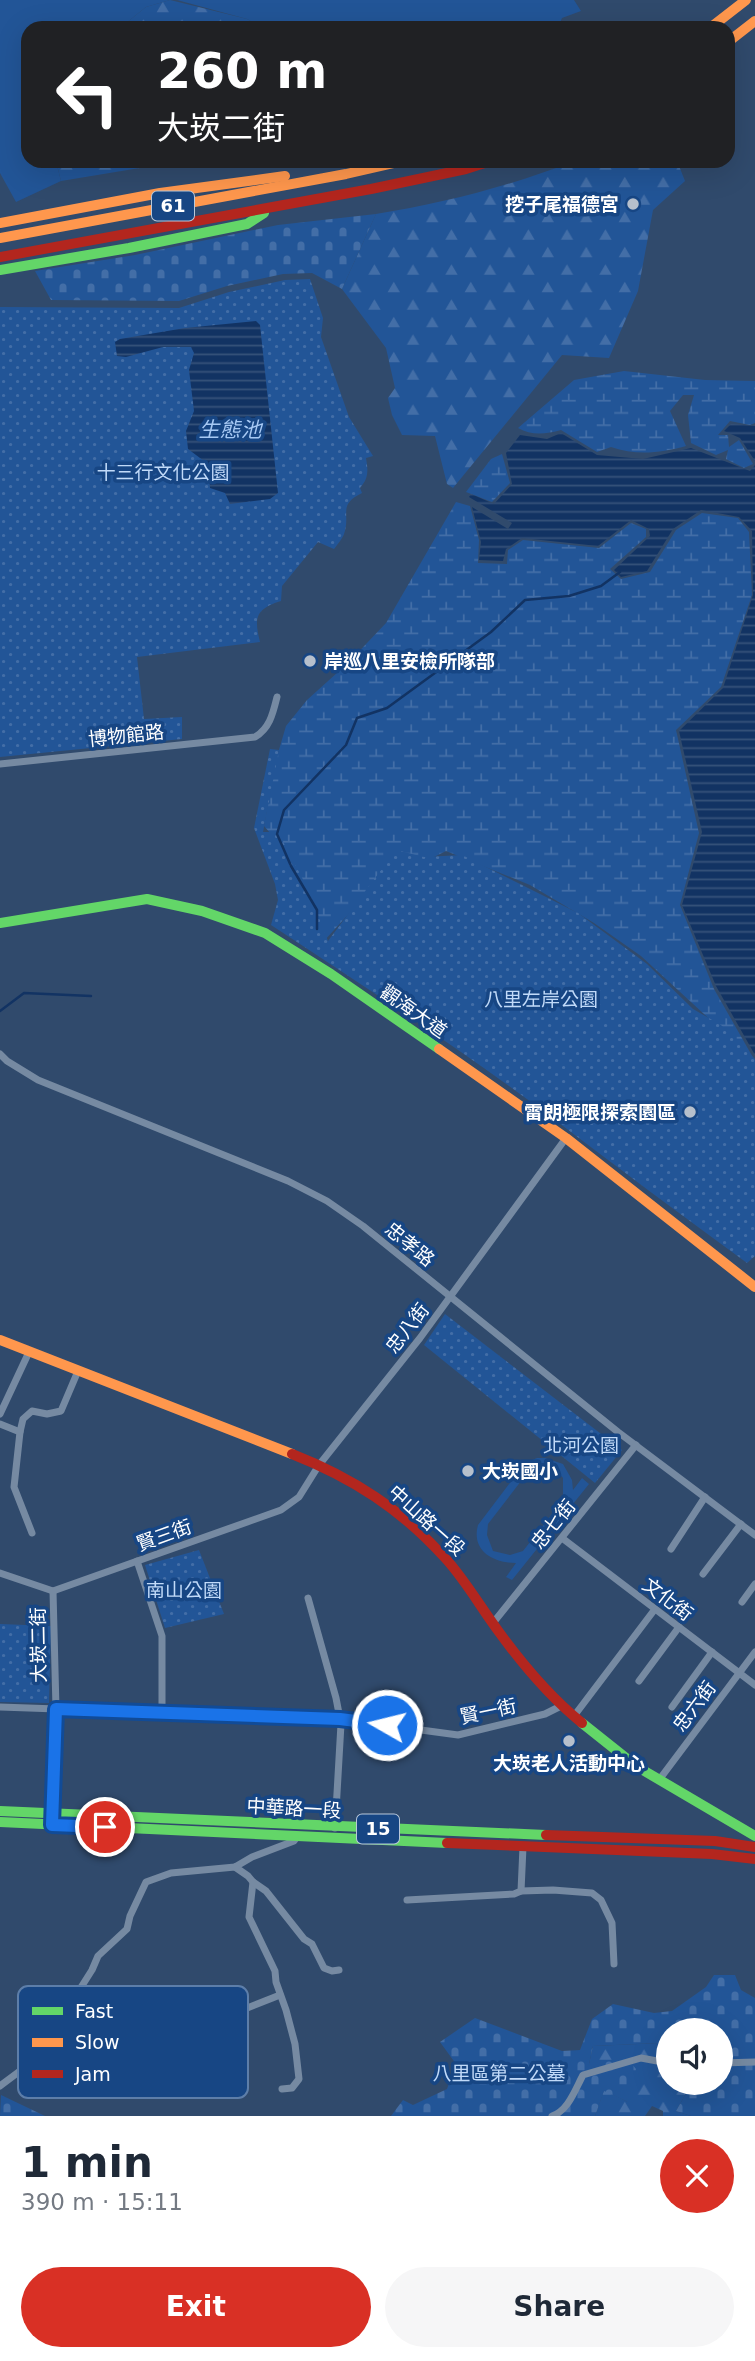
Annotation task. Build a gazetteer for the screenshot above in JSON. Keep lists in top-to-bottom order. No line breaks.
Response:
{"streets":{"main road":["61","觀海大道","中山路一段","中華路一段","15"],"street":["博物館路","忠孝路","忠八街","忠七街","賢三街","文化街","大崁二街","忠六街","賢一街"]},"crossings":[["觀海大道","忠八街"],["忠孝路","忠八街"],["忠孝路","忠七街"],["忠八街","中山路一段"],["忠八街","賢三街"],["中山路一段","忠七街"],["中山路一段","賢三街"],["中山路一段","忠六街"],["中山路一段","賢一街"],["忠七街","文化街"],["賢三街","大崁二街"],["文化街","忠六街"],["大崁二街","賢一街"],["大崁二街","中華路一段"]],"water":["生態池"],"parks":["十三行文化公園","八里左岸公園","北河公園","南山公園","八里區第二公墓"],"places":["挖子尾福德宮","岸巡八里安檢所隊部","雷朗極限探索園區","大崁國小","大崁老人活動中心"],"legend":["Fast","Slow","Jam"],"page":{"turn":["260 m","大崁二街"],"heading":["1 min","390 m · 15:11"],"buttons":["Exit","Share"]}}
